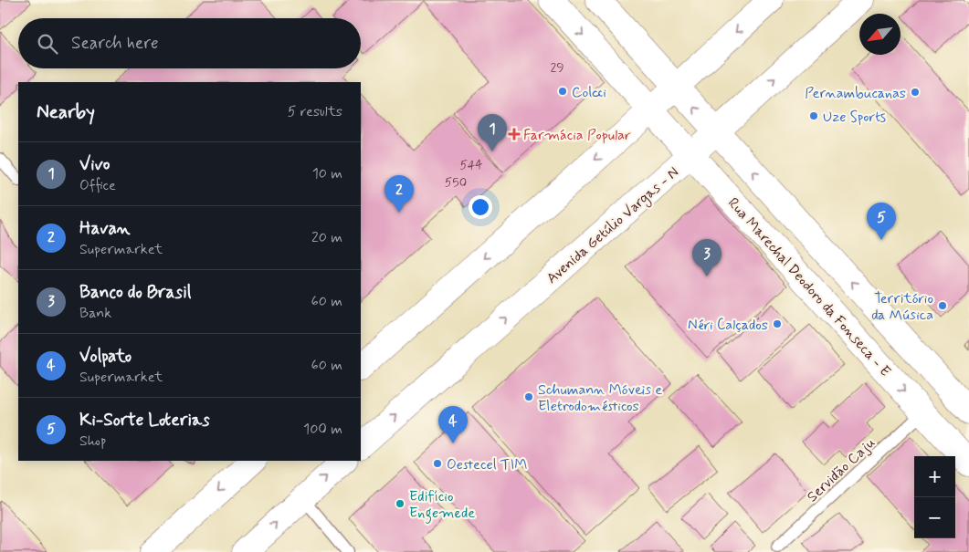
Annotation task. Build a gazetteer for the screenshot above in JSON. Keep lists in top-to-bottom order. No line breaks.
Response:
{"streets":{"street":["Avenida Getúlio Vargas - N","Rua Marechal Deodoro da Fonseca - E"],"lane":["Servidão Caju"]},"crossings":[["Avenida Getúlio Vargas - N","Rua Marechal Deodoro da Fonseca - E"],["Rua Marechal Deodoro da Fonseca - E","Servidão Caju"]],"places":{"other":["Colcci","Pernambucanas","Uze Sports","Território da Música","Néri Calçados","Schumann Móveis e Eletrodomésticos","Oestecel TIM","Edifício Engemede"],"health":["Farmácia Popular"]},"house_numbers":["29","544","550"],"north":"bottom left","page":{"search":"Search here","heading":["Nearby","5 results"],"pins":["1","2","5","3","4"],"list":[{"mark":"1","name":"Vivo","note":"Office","value":"10 m"},{"mark":"2","name":"Havan","note":"Supermarket","value":"20 m"},{"mark":"3","name":"Banco do Brasil","note":"Bank","value":"60 m"},{"mark":"4","name":"Volpato","note":"Supermarket","value":"60 m"},{"mark":"5","name":"Ki-Sorte Loterias","note":"Shop","value":"100 m"}],"map_buttons":["+","−"]}}
